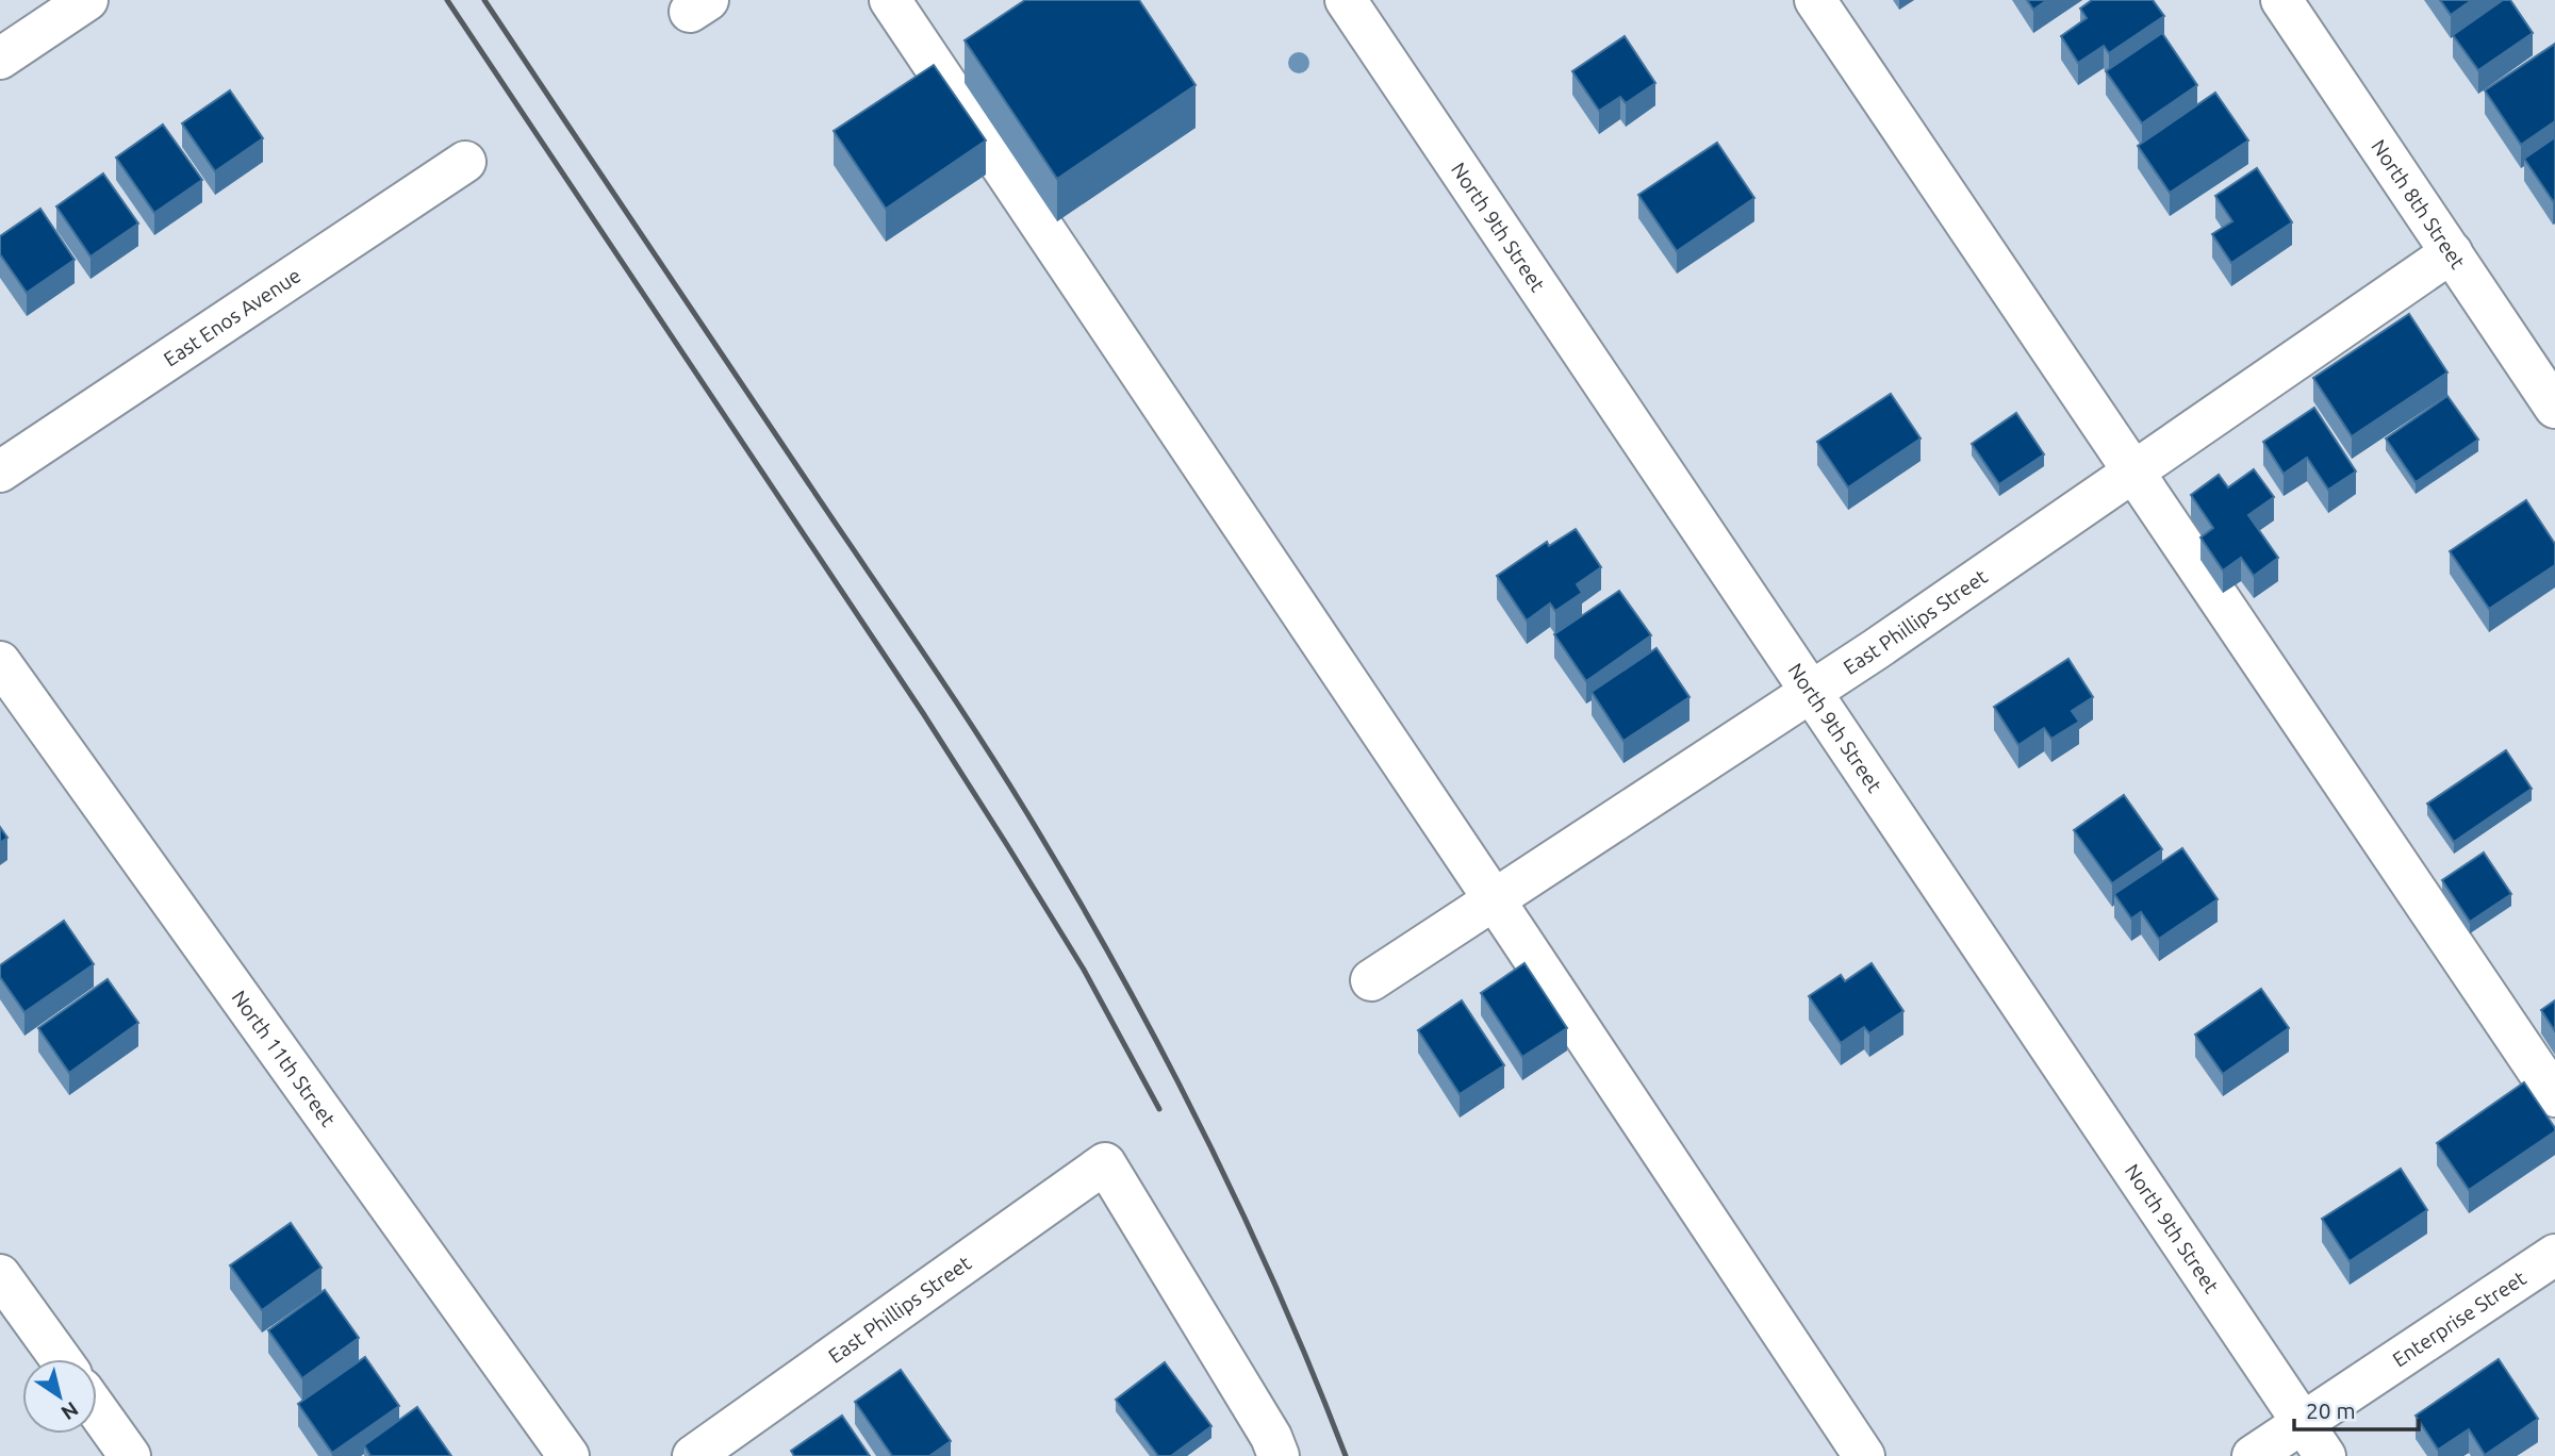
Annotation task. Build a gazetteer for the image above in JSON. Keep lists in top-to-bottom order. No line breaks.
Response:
{"streets":{"street":["North 8th Street","North 9th Street","East Enos Avenue","East Phillips Street","North 11th Street","Enterprise Street"]},"crossings":[["North 8th Street","East Phillips Street"],["North 9th Street","East Phillips Street"],["North 9th Street","Enterprise Street"]],"scale_bar":"20 m","north":"bottom right"}
